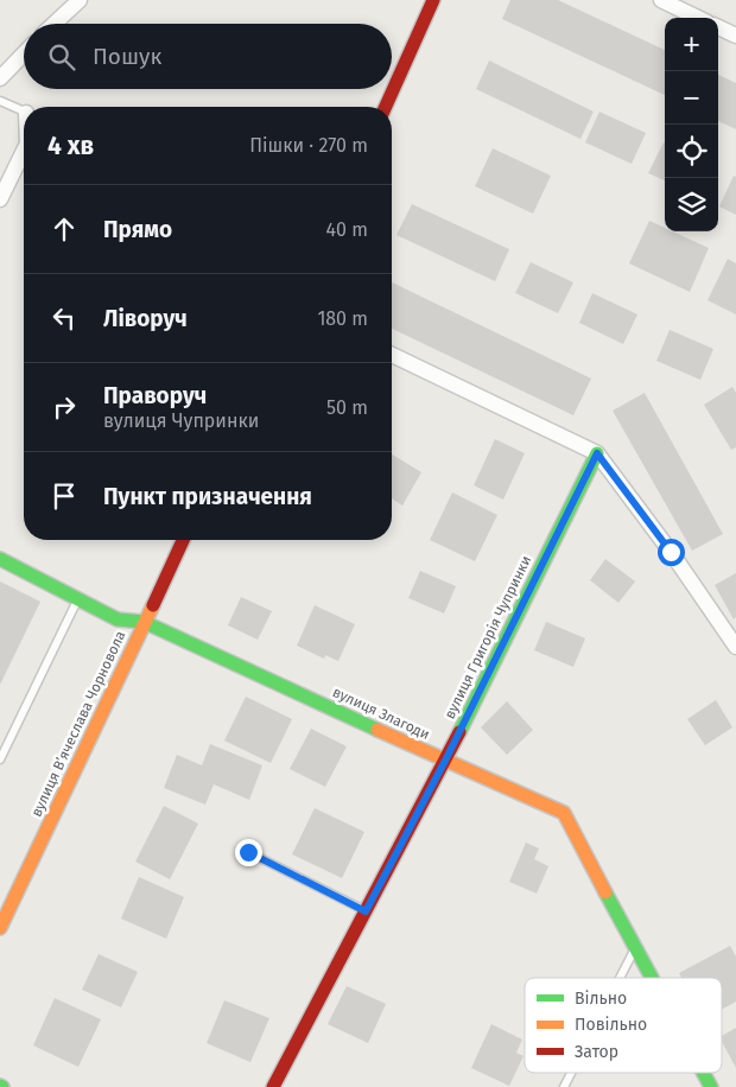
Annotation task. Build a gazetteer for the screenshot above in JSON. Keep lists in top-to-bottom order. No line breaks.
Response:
{"streets":{"street":["вулиця Григорія Чупринки","вулиця Злагоди","вулиця Вʼячеслава Чорновола"]},"crossings":[["вулиця Григорія Чупринки","вулиця Злагоди"],["вулиця Злагоди","вулиця Вʼячеслава Чорновола"]],"legend":["Вільно","Повільно","Затор"],"page":{"map_buttons":["+","−"],"search":"Пошук","heading":["4 хв","Пішки · 270 m"],"list":[["Прямо","40 m"],["Ліворуч","180 m"],["Праворуч","вулиця Чупринки","50 m"],"Пункт призначення"]}}
